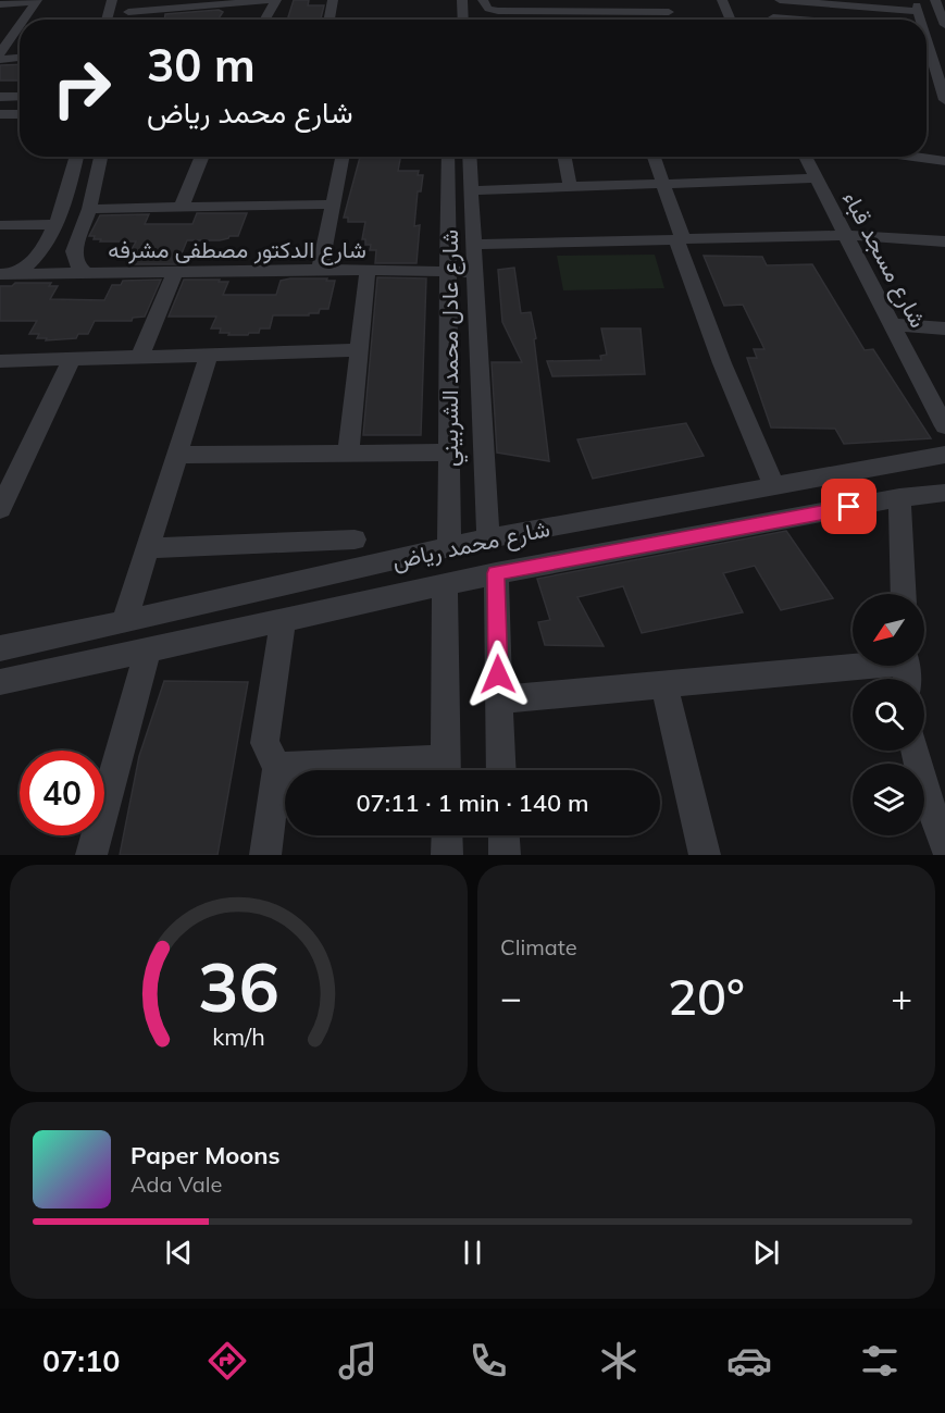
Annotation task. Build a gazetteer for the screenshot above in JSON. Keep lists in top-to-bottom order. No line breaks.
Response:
{"streets":{"street":["شارع الدكتور مصطفى مشرفه","شارع مسجد قباء","شارع عادل محمد الشربيني","شارع محمد رياض"]},"crossings":[["شارع الدكتور مصطفى مشرفه","شارع عادل محمد الشربيني"],["شارع عادل محمد الشربيني","شارع محمد رياض"]],"north":"bottom left","page":{"turn":["30 m","شارع محمد رياض"],"limit":"40","trip":"07:11 · 1 min · 140 m","tile":"Climate","heat":["−","20°","+"],"song":["Paper Moons","Ada Vale"],"tabs":"07:10","gauge":["36","km/h"]}}
